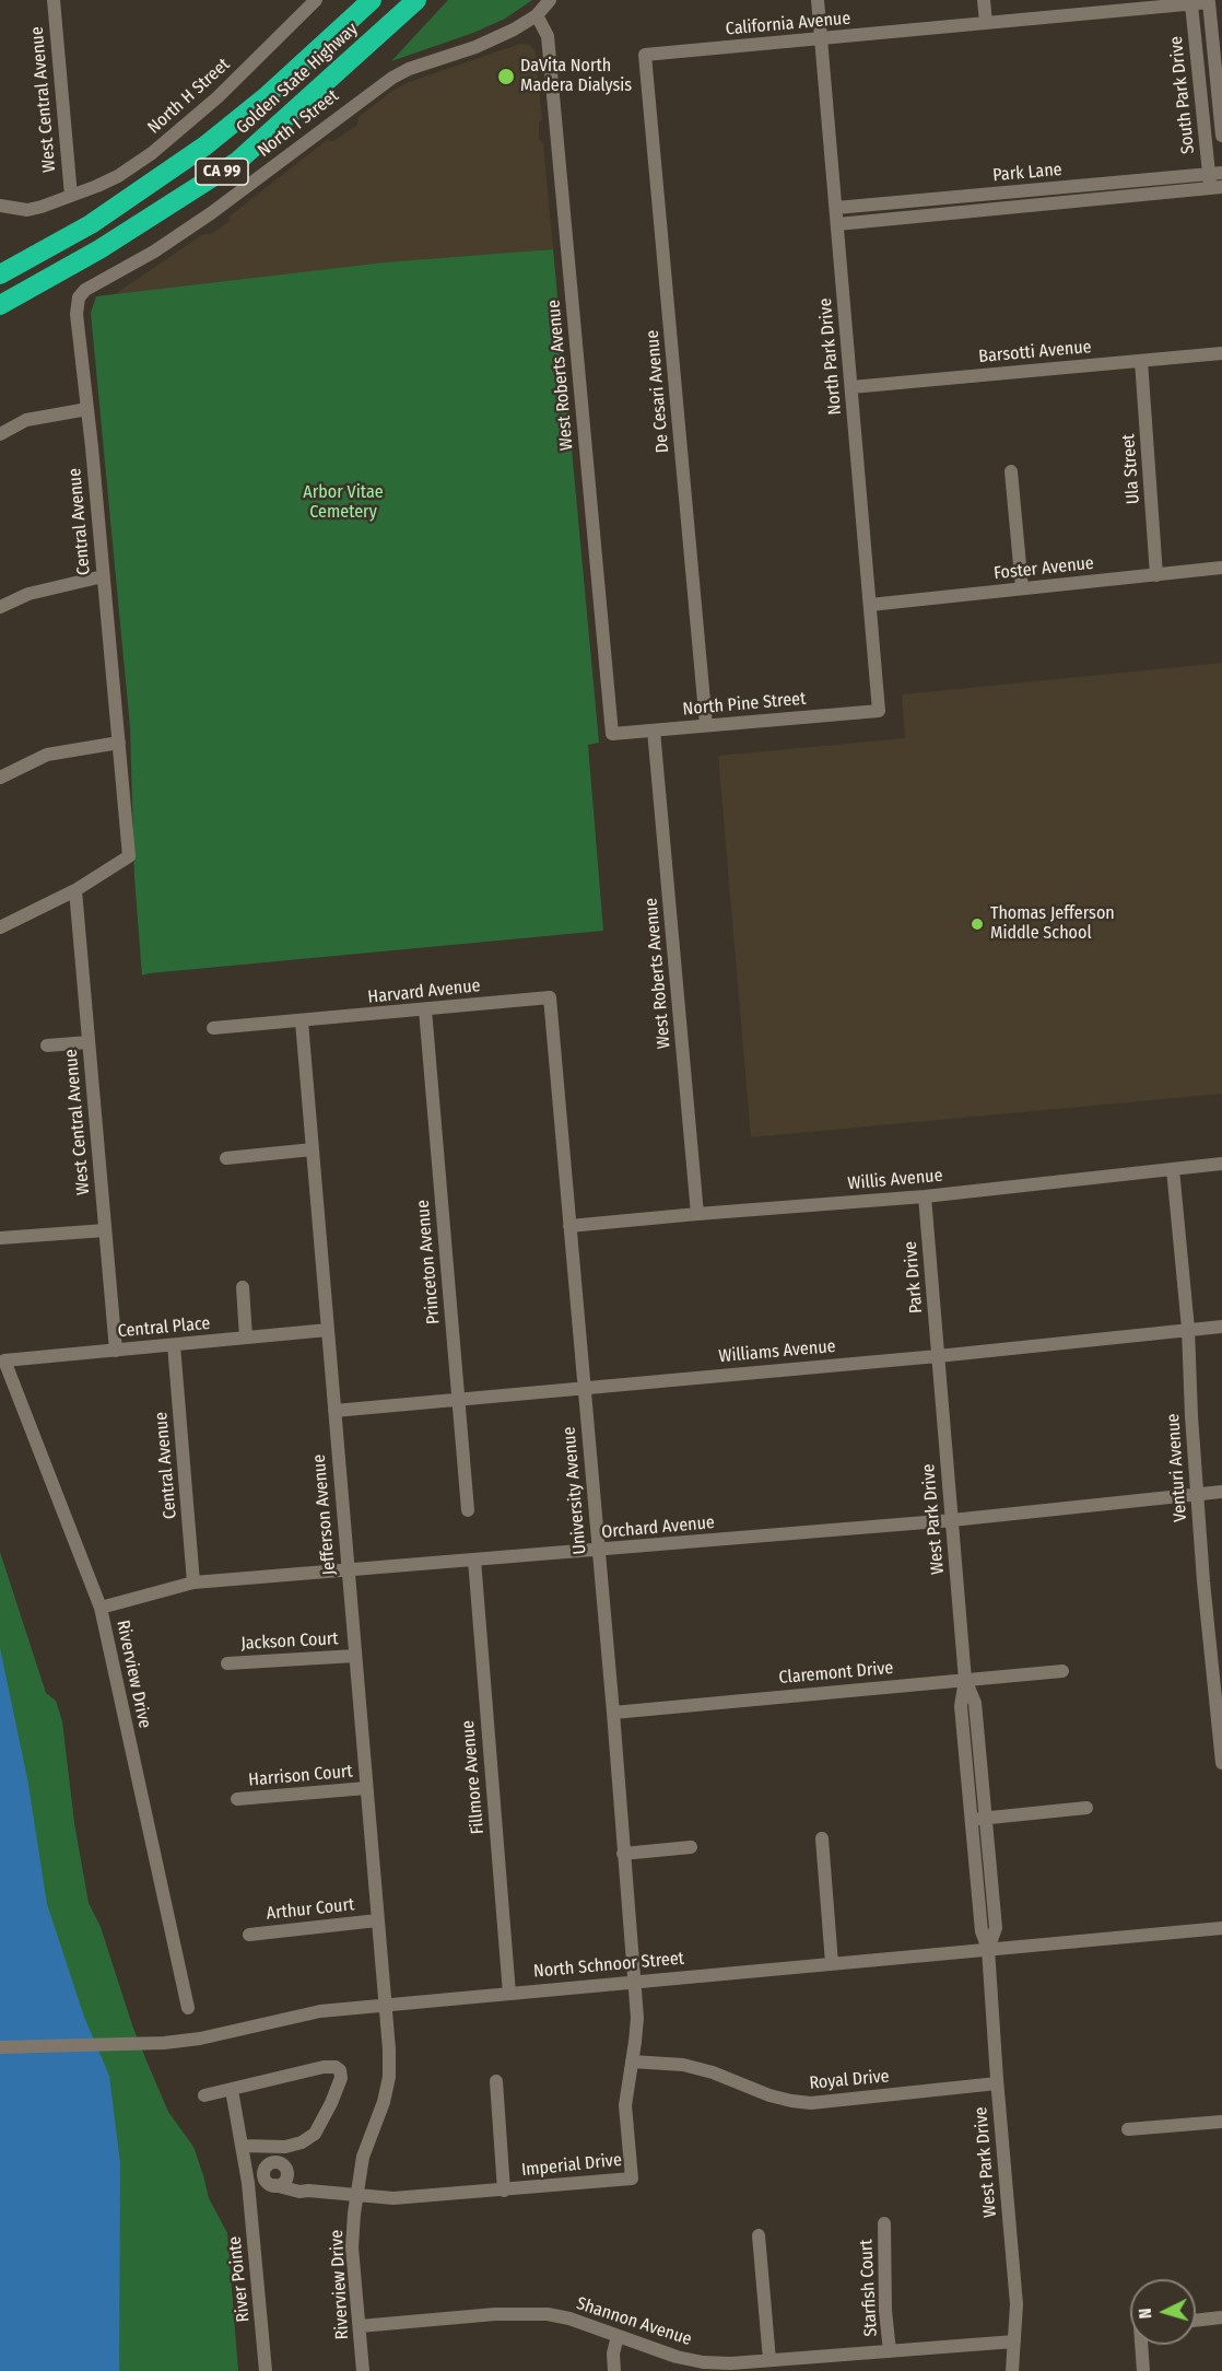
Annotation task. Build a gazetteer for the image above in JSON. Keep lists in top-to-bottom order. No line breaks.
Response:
{"streets":{"highway":["Golden State Highway","CA 99"],"street":["California Avenue","South Park Drive","North H Street","West Central Avenue","North I Street","Park Lane","Barsotti Avenue","North Park Drive","West Roberts Avenue","De Cesari Avenue","Ula Street","Central Avenue","Foster Avenue","North Pine Street","Harvard Avenue","Willis Avenue","Princeton Avenue","Park Drive","Central Place","Williams Avenue","Venturi Avenue","University Avenue","Jefferson Avenue","West Park Drive","Orchard Avenue","Jackson Court","Claremont Drive","Riverview Drive","Harrison Court","Fillmore Avenue","Arthur Court","North Schnoor Street","Royal Drive","Imperial Drive","River Pointe","Starfish Court","Shannon Avenue"]},"crossings":[["California Avenue","South Park Drive"],["California Avenue","North Park Drive"],["California Avenue","De Cesari Avenue"],["South Park Drive","Park Lane"],["North H Street","West Central Avenue"],["West Central Avenue","Central Place"],["North I Street","West Roberts Avenue"],["North I Street","Central Avenue"],["Park Lane","North Park Drive"],["Barsotti Avenue","North Park Drive"],["Barsotti Avenue","Ula Street"],["North Park Drive","Foster Avenue"],["North Park Drive","North Pine Street"],["West Roberts Avenue","North Pine Street"],["West Roberts Avenue","Willis Avenue"],["De Cesari Avenue","North Pine Street"],["Ula Street","Foster Avenue"],["Central Avenue","Central Place"],["Central Avenue","Orchard Avenue"],["Harvard Avenue","Princeton Avenue"],["Harvard Avenue","University Avenue"],["Harvard Avenue","Jefferson Avenue"],["Willis Avenue","Park Drive"],["Willis Avenue","Venturi Avenue"],["Willis Avenue","University Avenue"],["Princeton Avenue","Williams Avenue"],["Park Drive","Williams Avenue"],["Park Drive","West Park Drive"],["Central Place","Jefferson Avenue"],["Central Place","Riverview Drive"],["Williams Avenue","Venturi Avenue"],["Williams Avenue","University Avenue"],["Williams Avenue","Jefferson Avenue"],["Williams Avenue","West Park Drive"],["Venturi Avenue","Orchard Avenue"],["University Avenue","Orchard Avenue"],["University Avenue","Claremont Drive"],["University Avenue","North Schnoor Street"],["University Avenue","Imperial Drive"],["Jefferson Avenue","Orchard Avenue"],["Jefferson Avenue","Jackson Court"],["Jefferson Avenue","Riverview Drive"],["Jefferson Avenue","Harrison Court"],["Jefferson Avenue","Arthur Court"],["Jefferson Avenue","North Schnoor Street"],["West Park Drive","Orchard Avenue"],["West Park Drive","Claremont Drive"],["West Park Drive","North Schnoor Street"],["West Park Drive","Royal Drive"],["West Park Drive","Shannon Avenue"],["Orchard Avenue","Riverview Drive"],["Orchard Avenue","Fillmore Avenue"],["Riverview Drive","North Schnoor Street"],["Riverview Drive","Imperial Drive"],["Riverview Drive","Shannon Avenue"],["Fillmore Avenue","North Schnoor Street"],["North Schnoor Street","Imperial Drive"],["Royal Drive","Imperial Drive"],["Starfish Court","Shannon Avenue"]],"parks":["Arbor Vitae Cemetery"],"places":["DaVita North Madera Dialysis","Thomas Jefferson Middle School"],"north":"left"}
